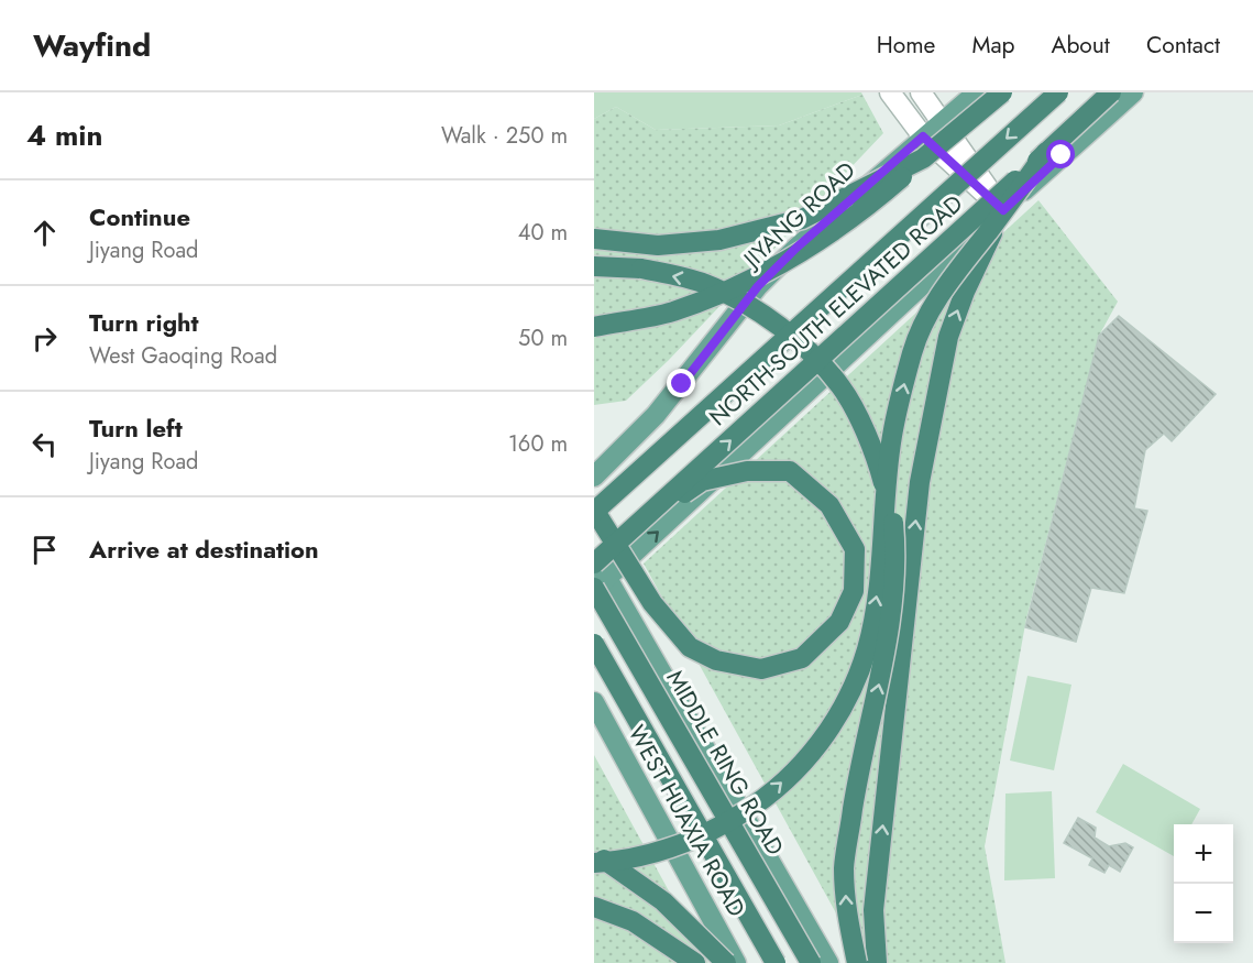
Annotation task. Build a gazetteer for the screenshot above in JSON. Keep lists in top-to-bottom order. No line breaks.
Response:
{"streets":{"highway":["NORTH-SOUTH ELEVATED ROAD","MIDDLE RING ROAD"],"main road":["JIYANG ROAD","WEST HUAXIA ROAD"]},"crossings":[["NORTH-SOUTH ELEVATED ROAD","MIDDLE RING ROAD"]],"page":{"header":"Wayfind","nav":["Home","Map","About","Contact"],"heading":["4 min","Walk · 250 m"],"list":[["Continue","Jiyang Road","40 m"],["Turn right","West Gaoqing Road","50 m"],["Turn left","Jiyang Road","160 m"],"Arrive at destination"],"map_buttons":["+","−"]}}
